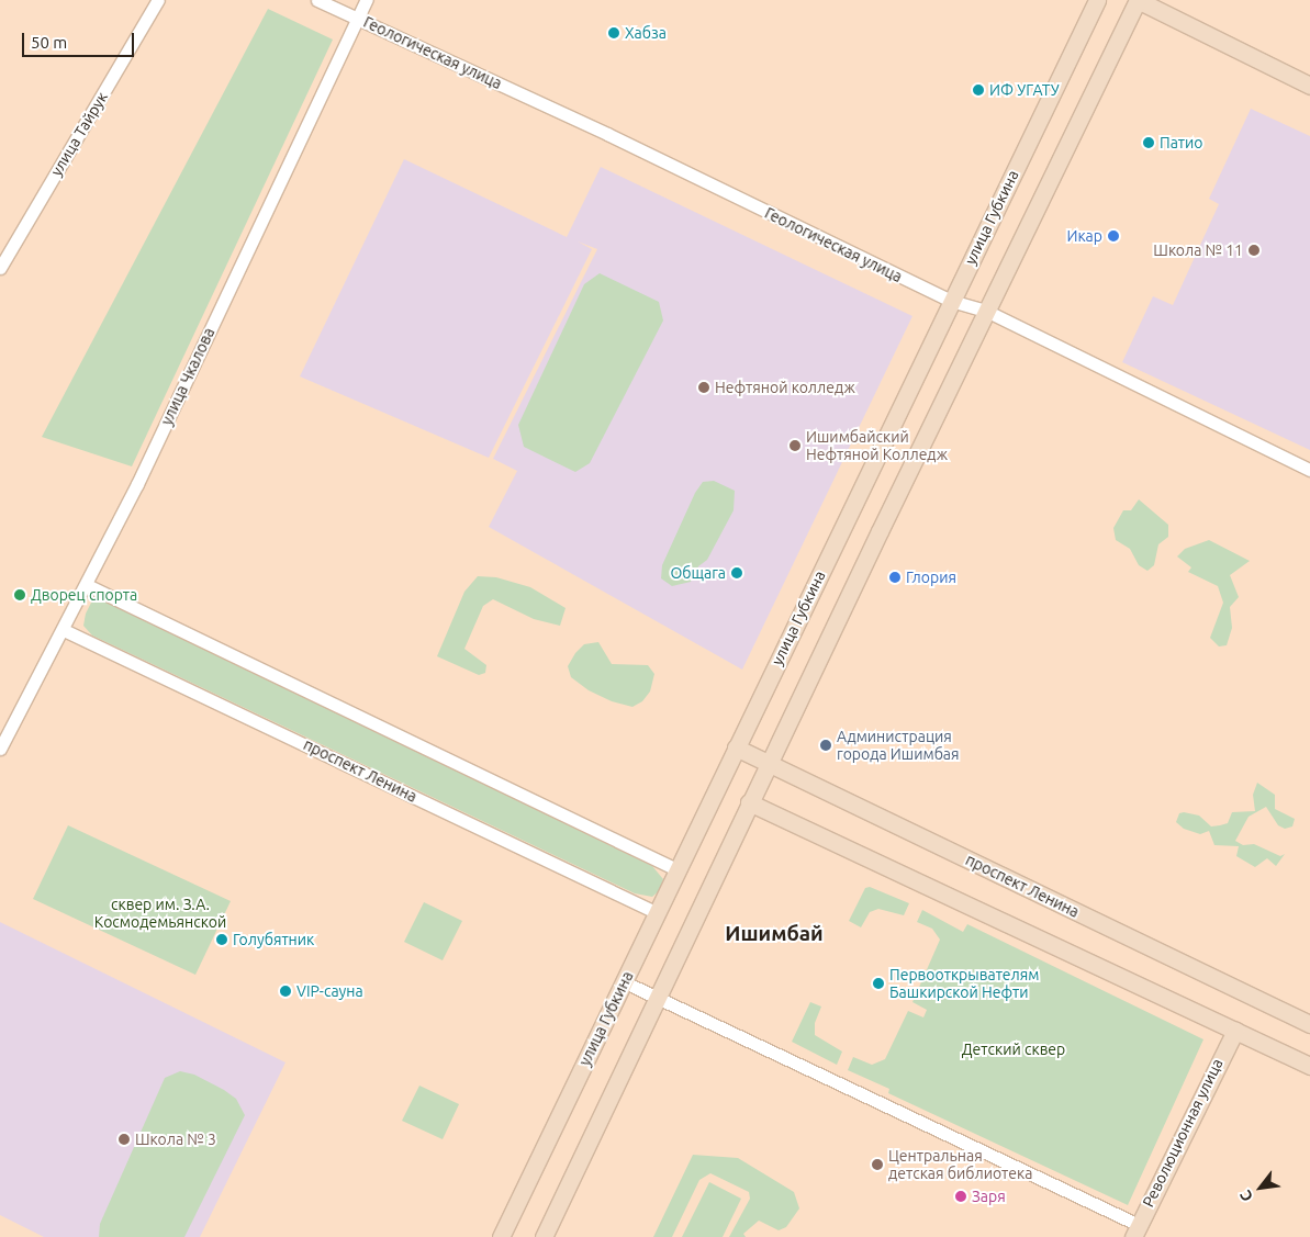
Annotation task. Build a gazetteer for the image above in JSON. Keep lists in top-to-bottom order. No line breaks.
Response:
{"streets":{"main road":["улица Губкина","проспект Ленина","Революционная улица"],"street":["Геологическая улица","улица Тайрук","улица Чкалова"]},"crossings":[["Геологическая улица","улица Губкина"],["Геологическая улица","улица Чкалова"],["улица Губкина","проспект Ленина"],["улица Чкалова","проспект Ленина"]],"districts":["Ишимбай"],"parks":["сквер им. З.А. Космодемьянской","Детский сквер"],"places":["Хабза","ИФ УГАТУ","Патио","Икар","Школа № 11","Нефтяной колледж","Ишимбайский Нефтяной Колледж","Общага","Глория","Дворец спорта","Администрация города Ишимбая","Голубятник","Первооткрывателям Башкирской Нефти","VIP-сауна","Школа № 3","Центральная детская библиотека","Заря"],"scale_bar":"50 m","north":"bottom left"}
